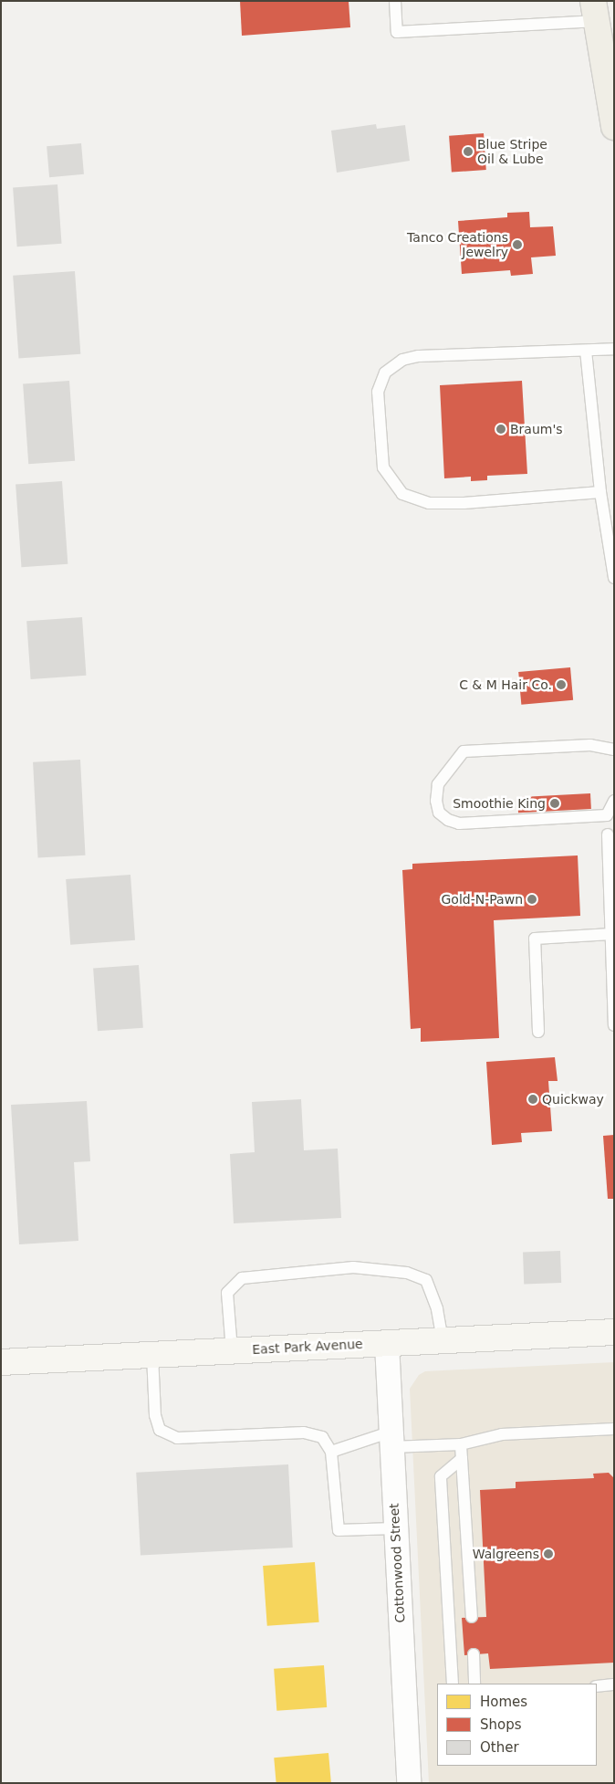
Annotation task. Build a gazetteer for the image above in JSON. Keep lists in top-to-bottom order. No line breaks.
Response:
{"streets":{"street":["East Park Avenue","Cottonwood Street"]},"crossings":[["East Park Avenue","Cottonwood Street"]],"places":["Blue Stripe Oil & Lube","Tanco Creations Jewelry","Braum's","C & M Hair Co.","Smoothie King","Gold-N-Pawn","Quickway","Walgreens"],"legend":["Homes","Shops","Other"]}
